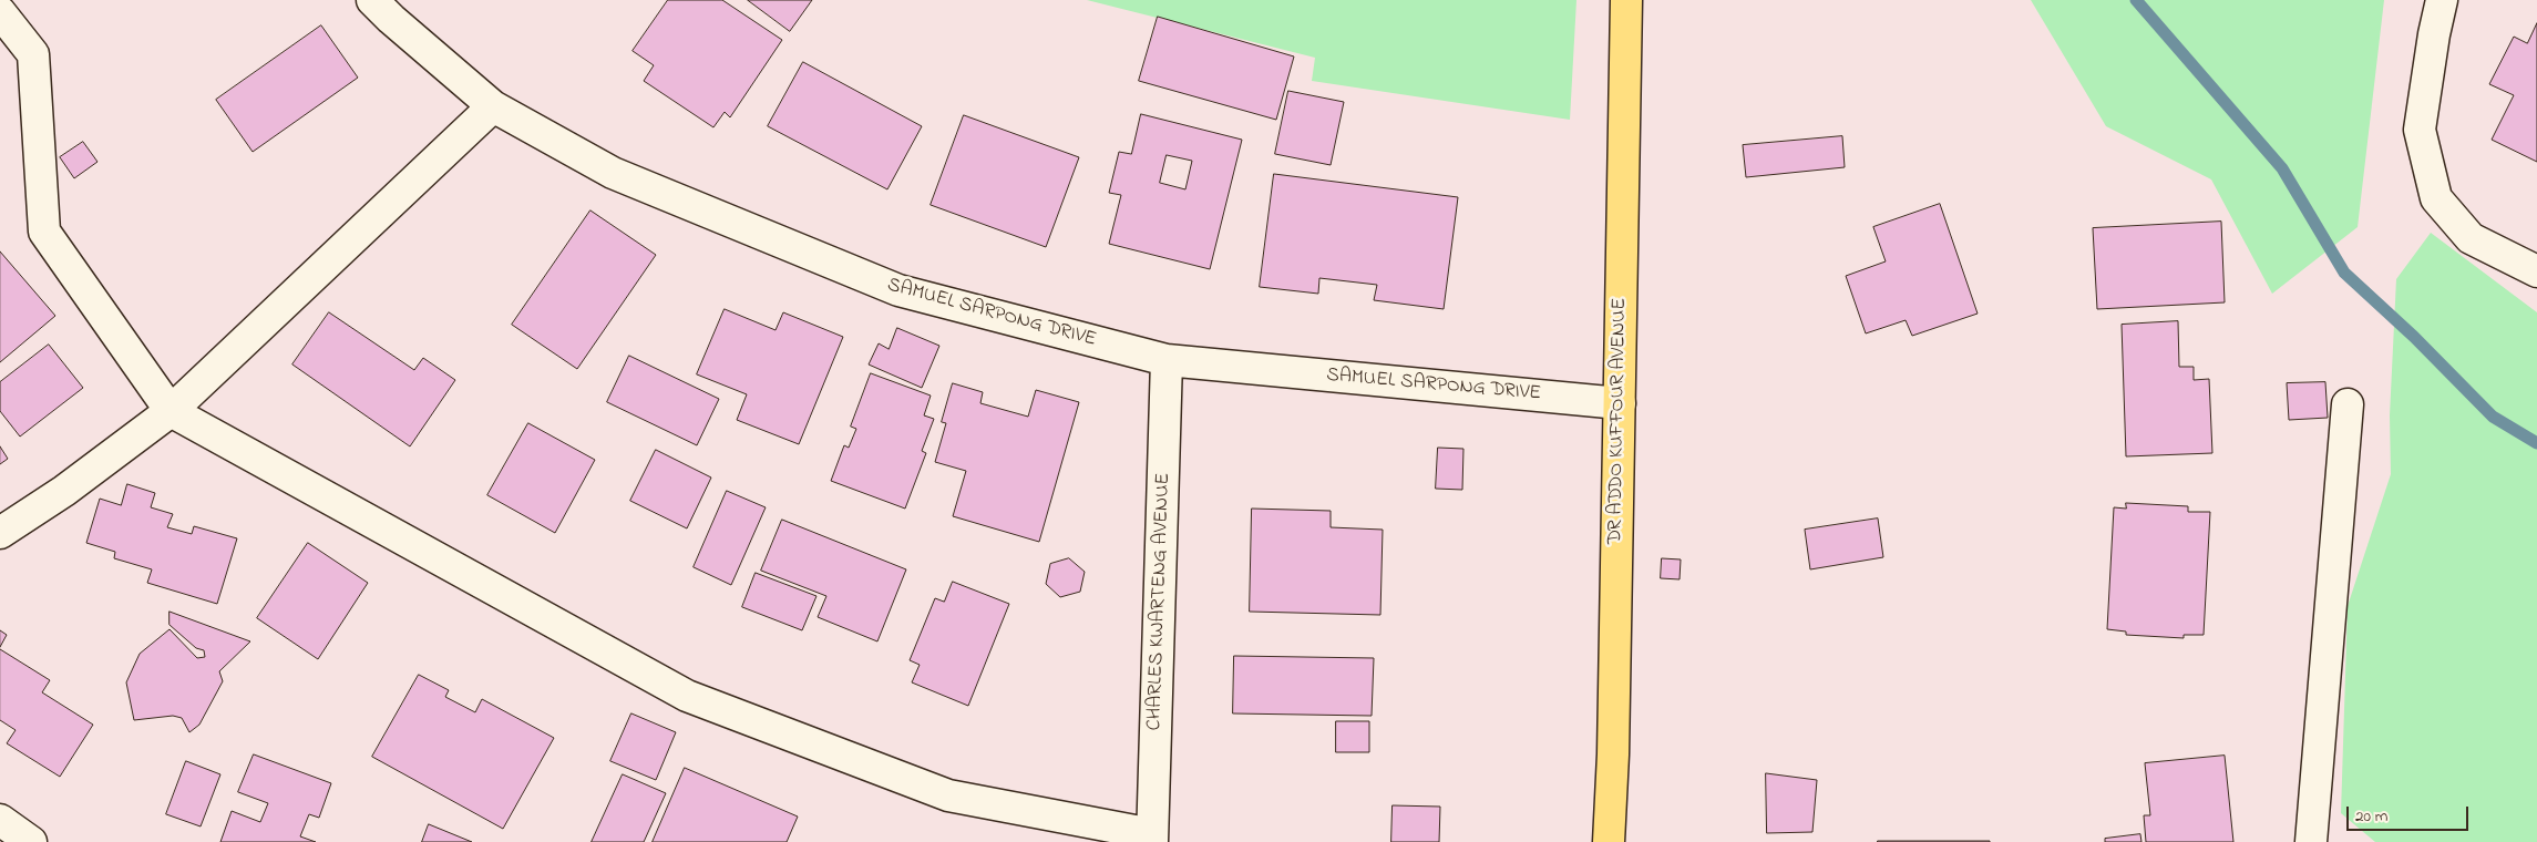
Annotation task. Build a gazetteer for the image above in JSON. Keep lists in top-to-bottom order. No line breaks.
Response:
{"streets":{"main road":["DR ADDO KUFFOUR AVENUE"],"street":["SAMUEL SARPONG DRIVE","CHARLES KWARTENG AVENUE"]},"crossings":[["SAMUEL SARPONG DRIVE","DR ADDO KUFFOUR AVENUE"],["SAMUEL SARPONG DRIVE","CHARLES KWARTENG AVENUE"]],"scale_bar":"20 m"}
